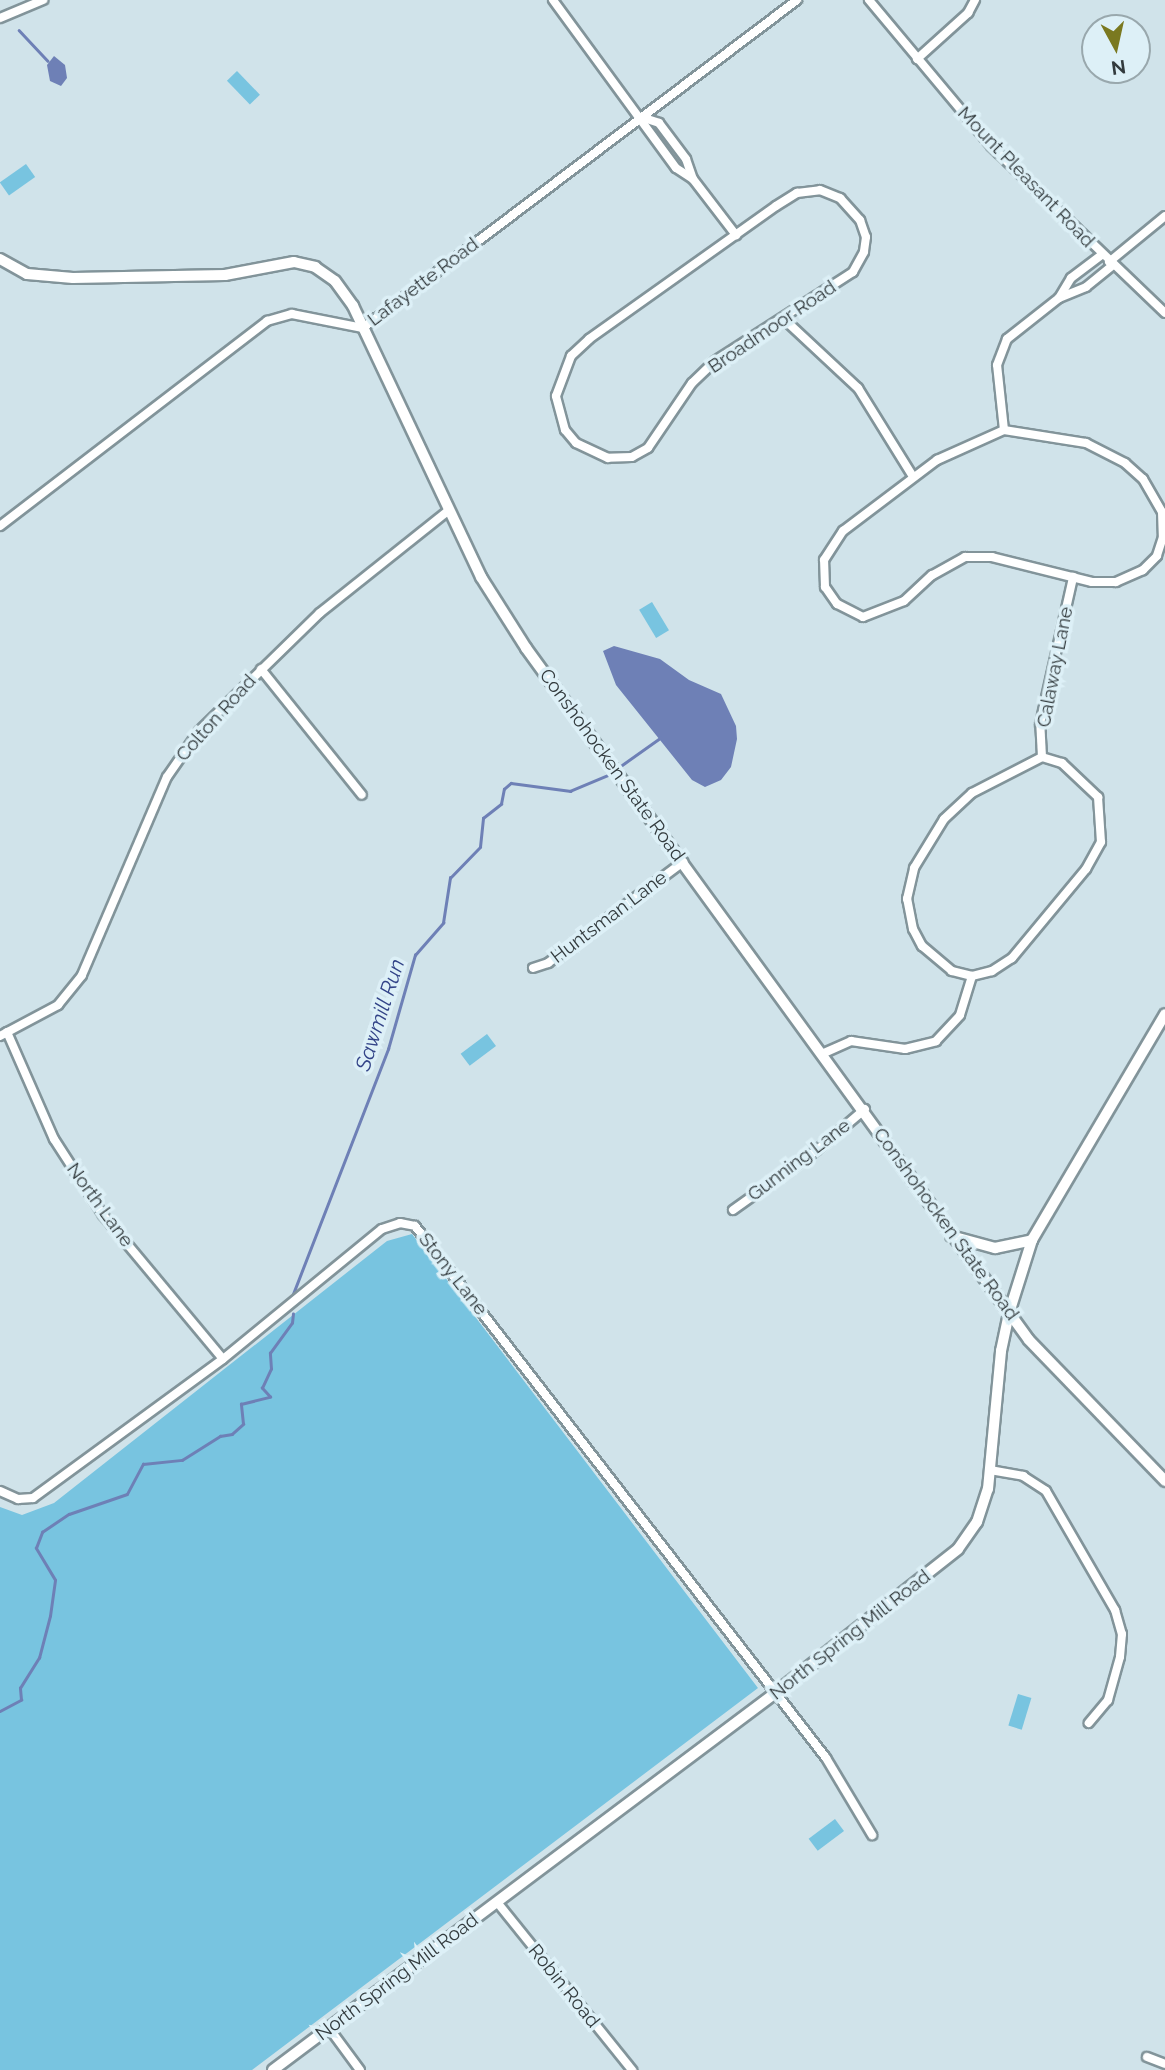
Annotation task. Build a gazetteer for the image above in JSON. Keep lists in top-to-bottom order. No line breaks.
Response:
{"streets":{"main road":["Conshohocken State Road","North Spring Mill Road"],"street":["Mount Pleasant Road","Lafayette Road","Broadmoor Road","Calaway Lane","Colton Road","Huntsman Lane","Gunning Lane","North Lane","Stony Lane","Robin Road"]},"crossings":[["Lafayette Road","Conshohocken State Road"],["Colton Road","Conshohocken State Road"],["Colton Road","North Lane"],["Conshohocken State Road","Huntsman Lane"],["Conshohocken State Road","Gunning Lane"],["Conshohocken State Road","North Spring Mill Road"],["North Lane","Stony Lane"],["Stony Lane","North Spring Mill Road"],["North Spring Mill Road","Robin Road"]],"water":["Sawmill Run"],"north":"bottom"}
